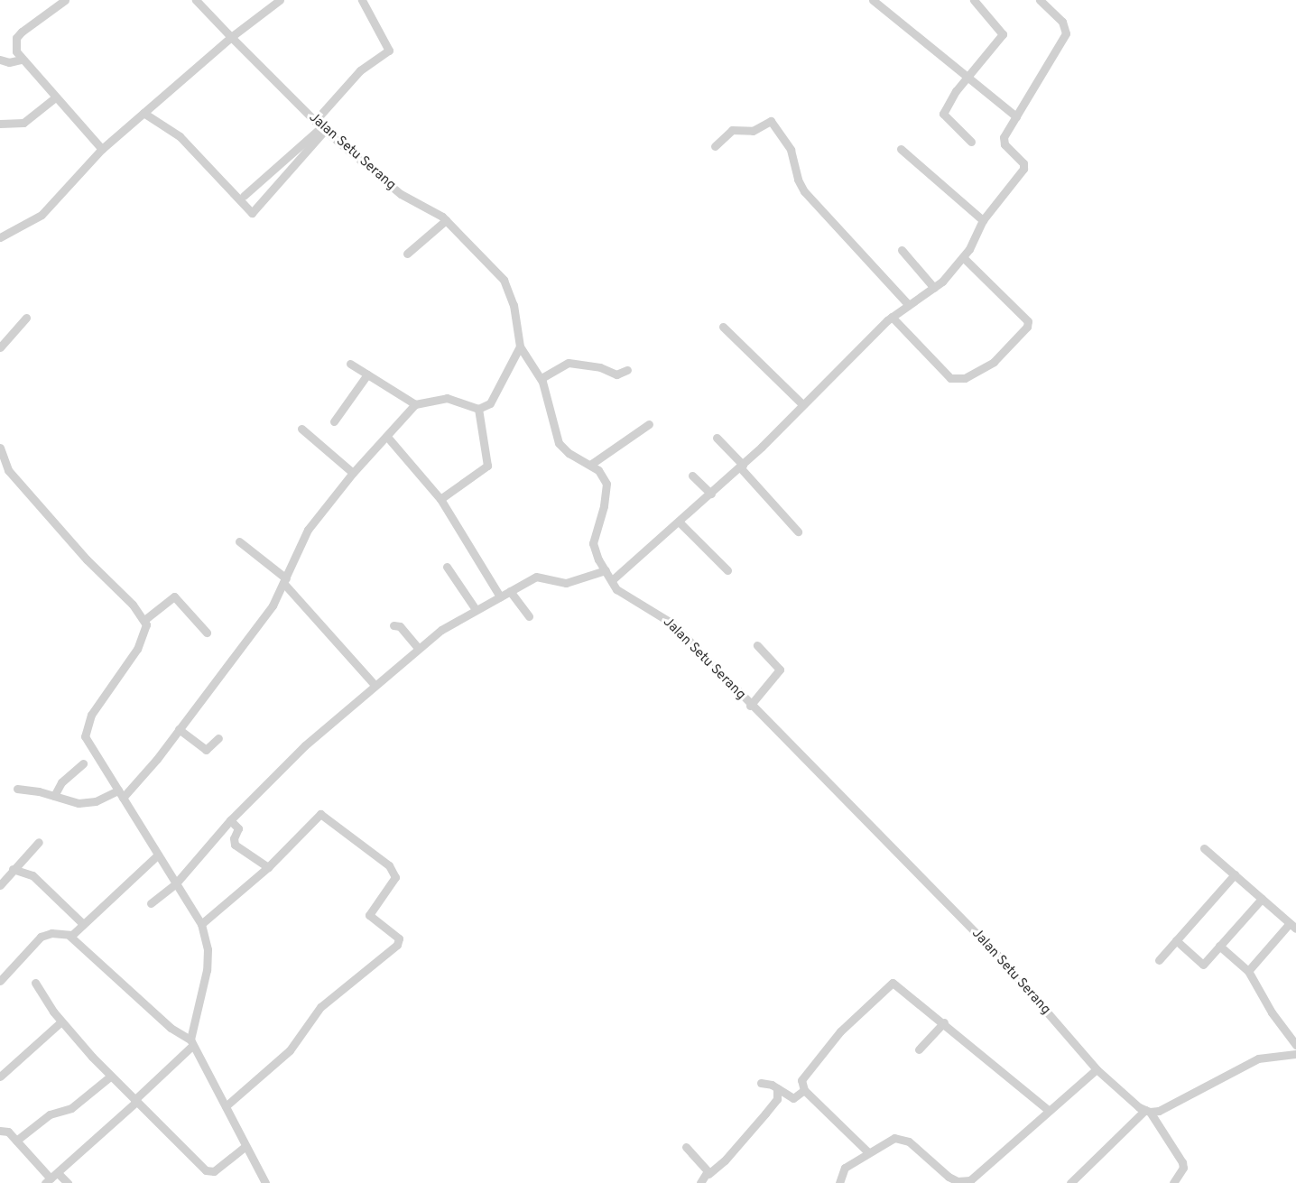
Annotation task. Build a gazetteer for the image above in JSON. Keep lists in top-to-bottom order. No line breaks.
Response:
{"streets":{"street":["Jalan Setu Serang"]}}
